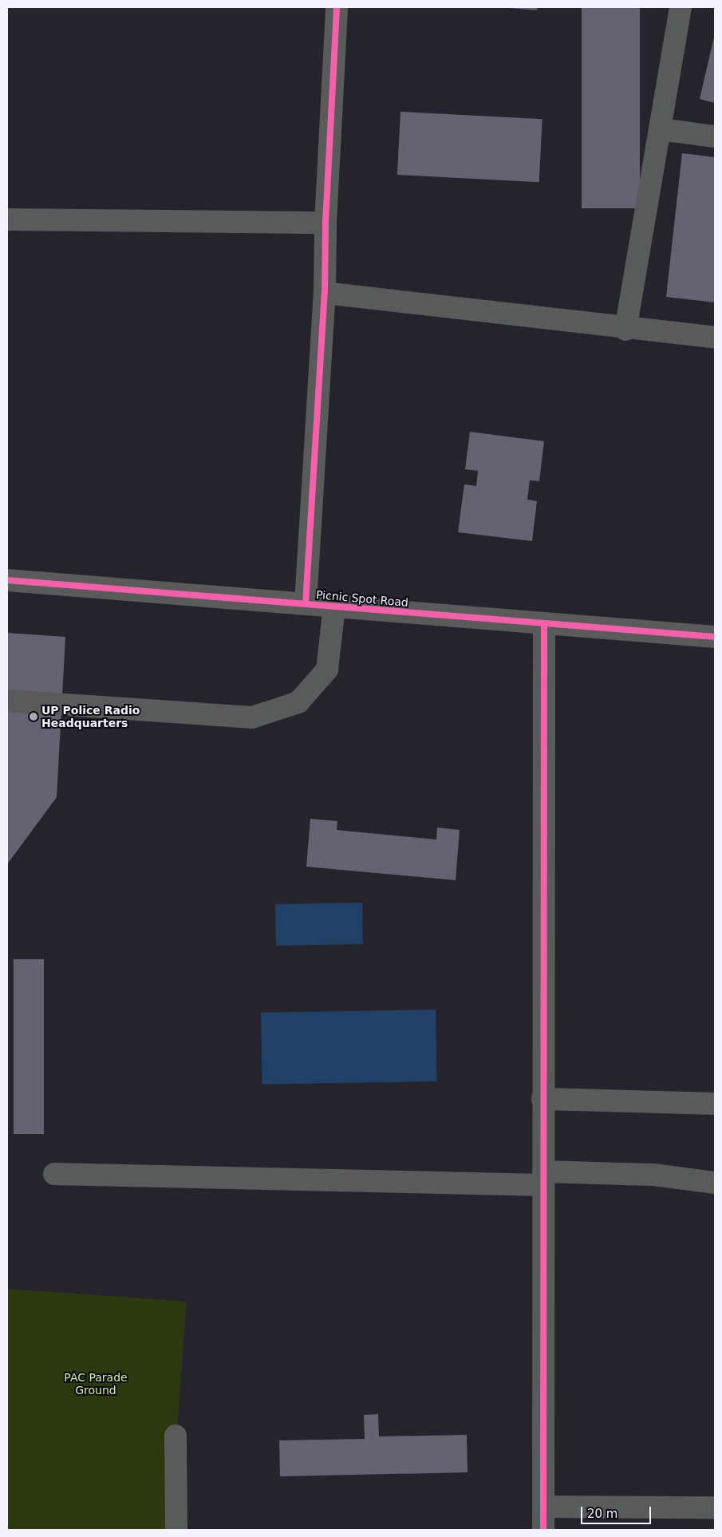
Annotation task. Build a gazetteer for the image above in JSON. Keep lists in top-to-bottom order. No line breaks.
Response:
{"streets":{"street":["Picnic Spot Road"]},"parks":["PAC Parade Ground"],"places":["UP Police Radio Headquarters"],"scale_bar":"20 m"}
